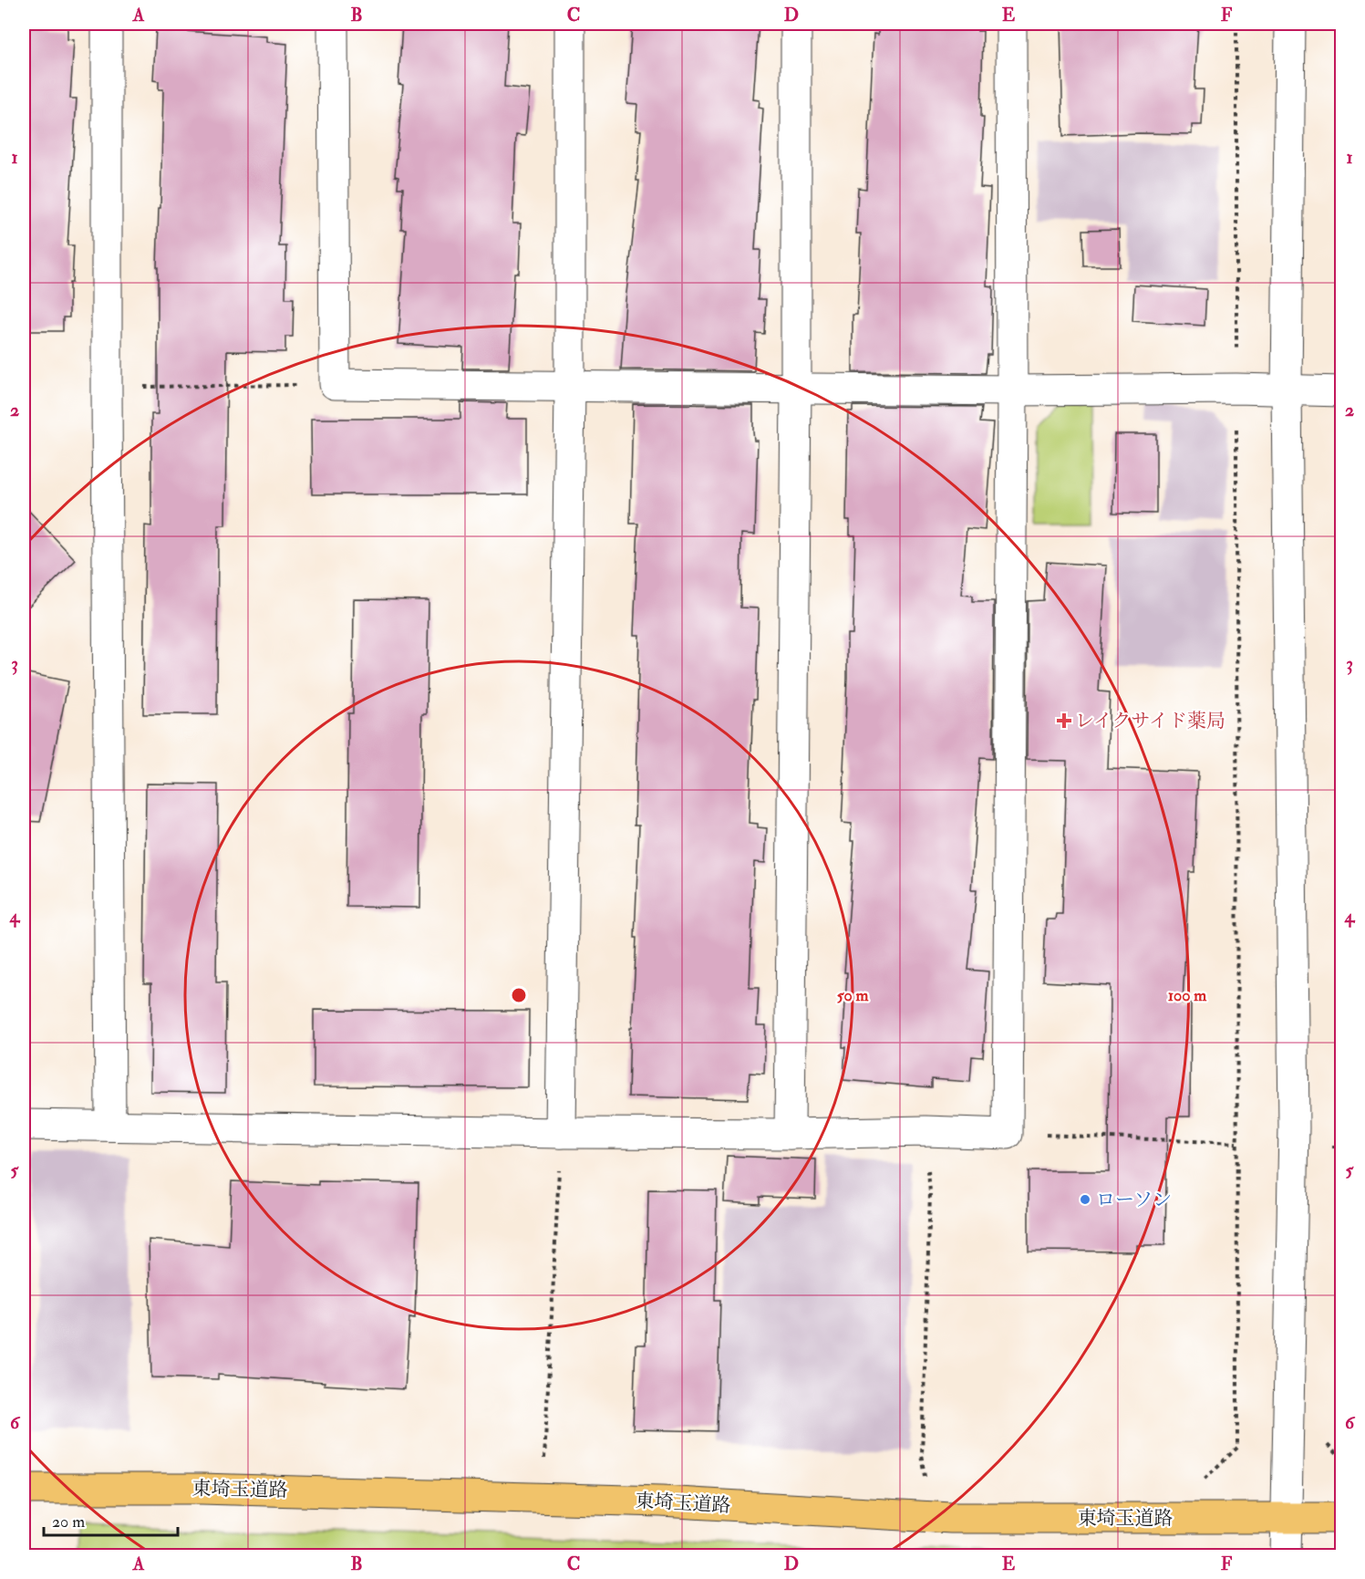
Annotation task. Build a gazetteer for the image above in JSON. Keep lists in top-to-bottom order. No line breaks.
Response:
{"streets":{"highway":["東埼玉道路"]},"places":{"health":["レイクサイド薬局"],"other":["ローソン"]},"scale_bar":"20 m","grid":{"columns":["A","B","C","D","E","F"],"rows":["1","2","3","4","5","6"]},"rings":["50 m","100 m"]}
